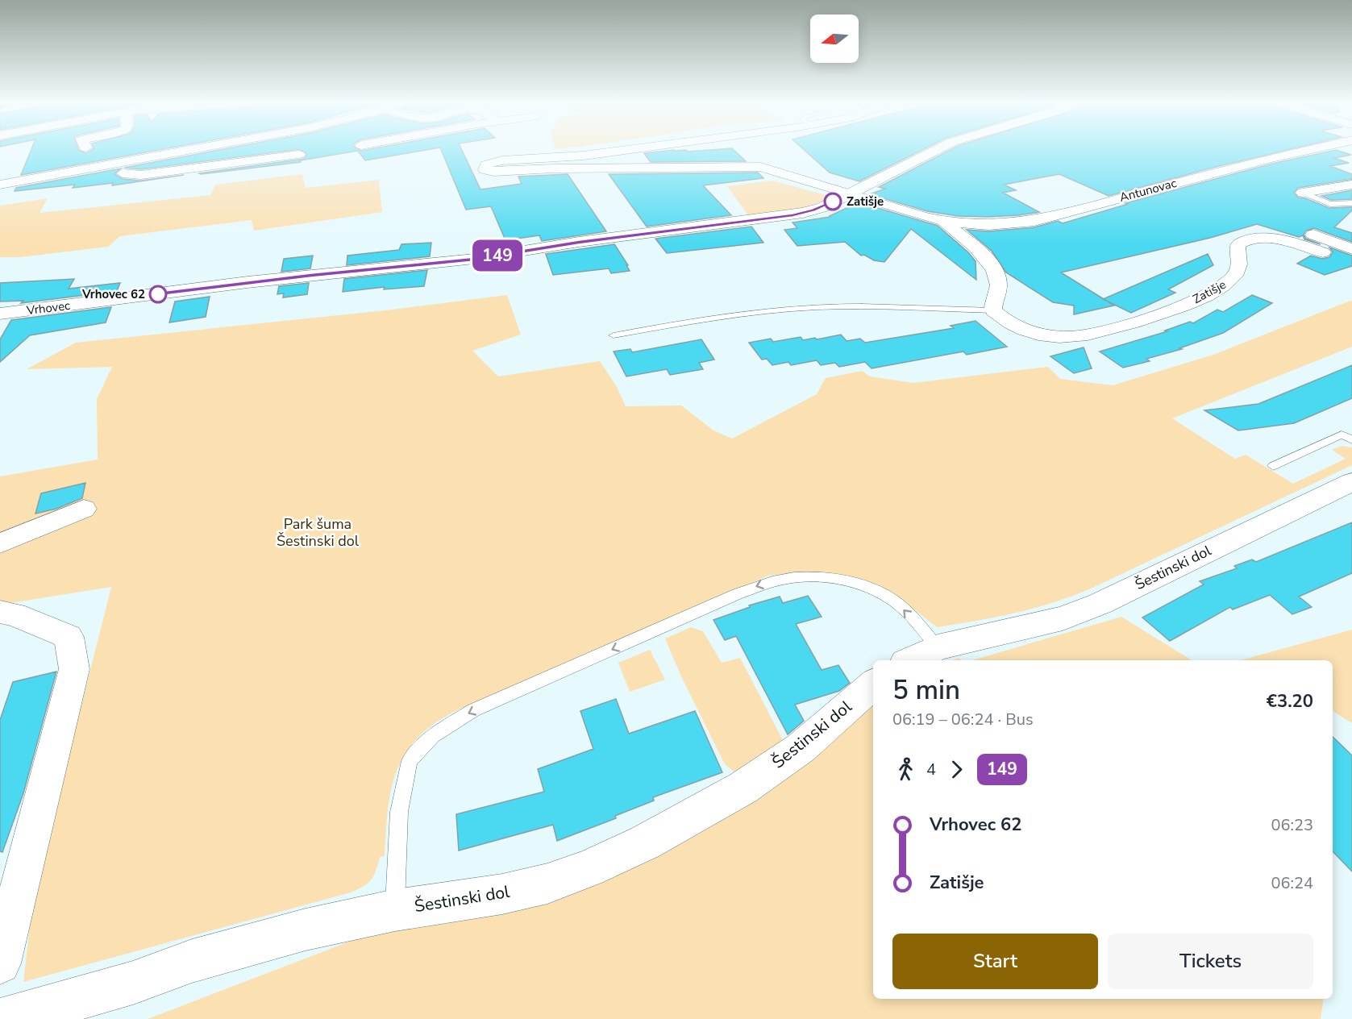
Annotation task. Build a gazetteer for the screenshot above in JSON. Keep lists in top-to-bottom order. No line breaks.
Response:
{"streets":{"street":["Antunovac","Zatišje","Vrhovec","Šestinski dol"]},"parks":["Park šuma Šestinski dol"],"places":["Zatišje","Vrhovec 62"],"lines":["bus line 149"],"north":"left","page":{"on_map":"149","heading":["5 min","06:19 – 06:24 · Bus","€3.20"],"legs":["4","149"],"list":[{"name":"Vrhovec 62","value":"06:23"},{"name":"Zatišje","value":"06:24"}],"buttons":["Start","Tickets"]}}
